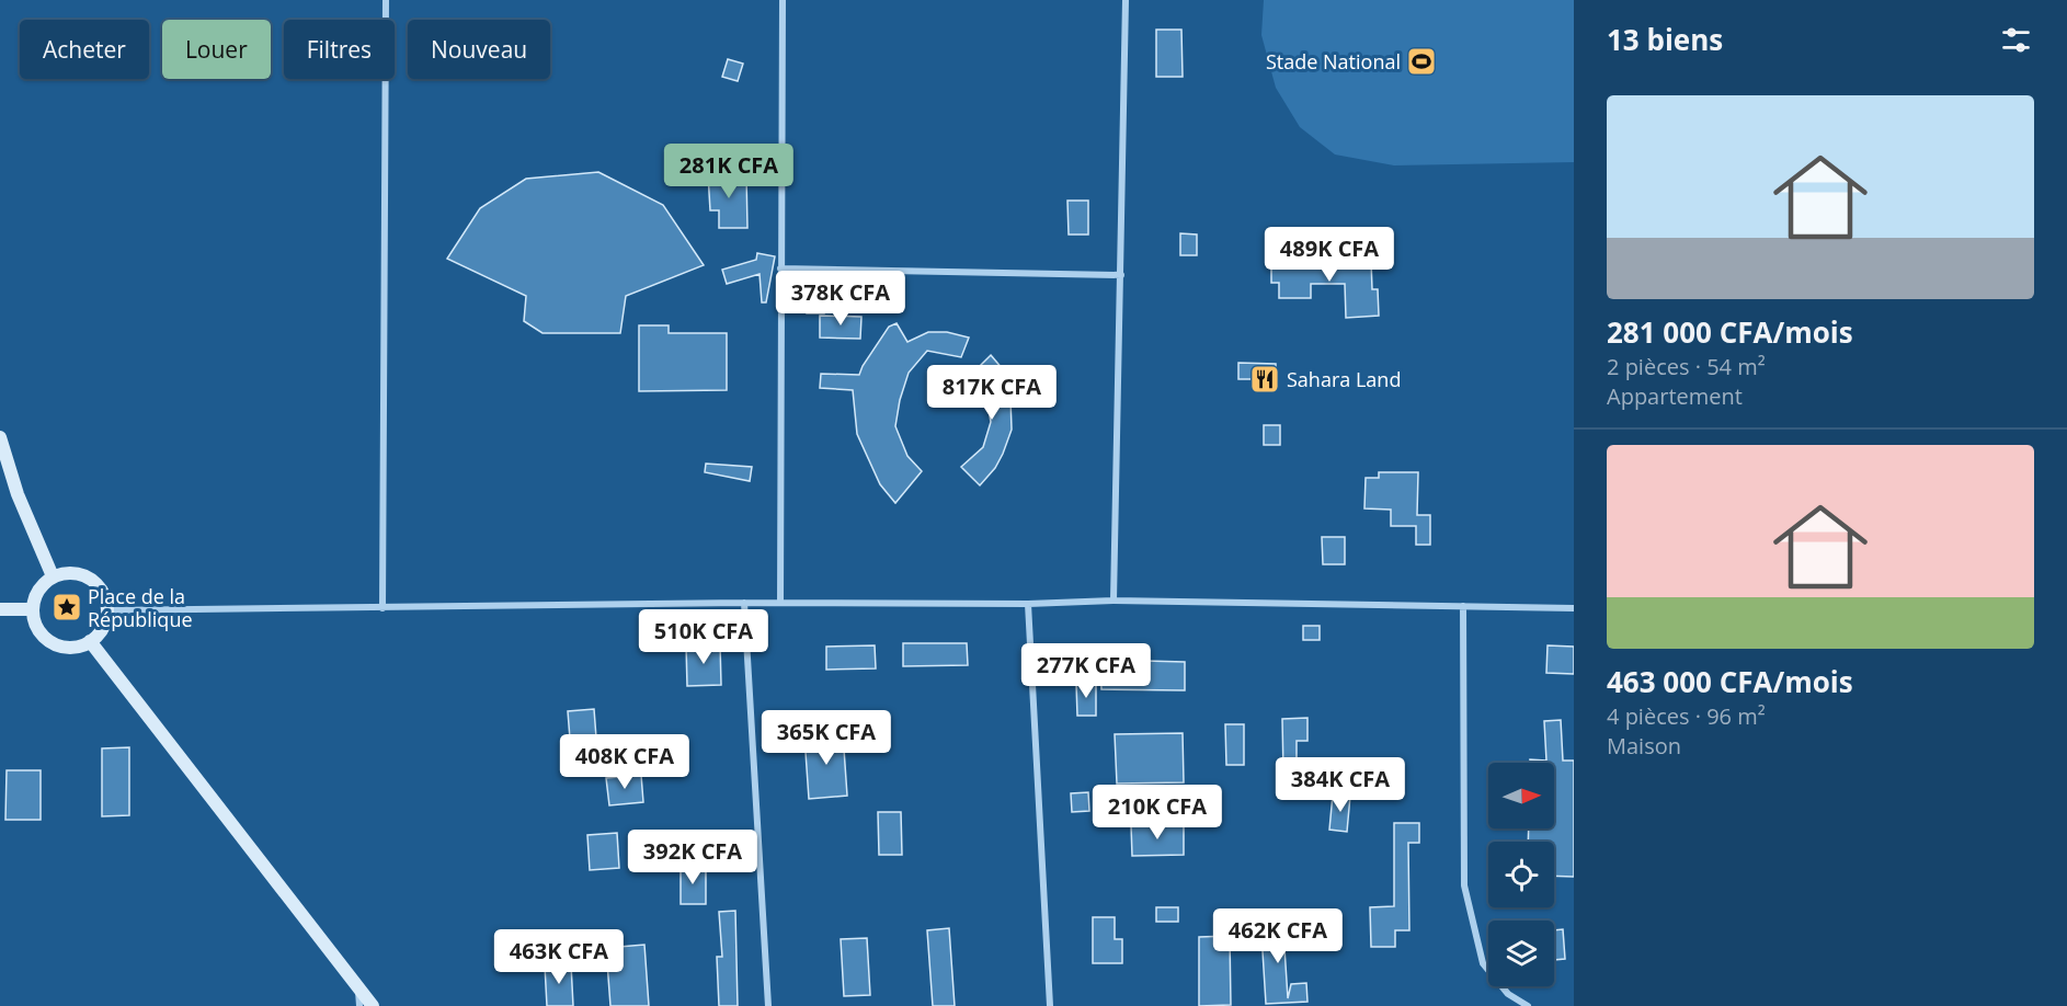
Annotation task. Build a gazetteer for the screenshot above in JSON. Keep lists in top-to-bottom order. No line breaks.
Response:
{"places":{"sports":["Stade National"],"restaurant":["Sahara Land"],"place":["Place de la République"]},"north":"right","page":{"heading":"13 biens","chip":["Acheter","Louer","Filtres","Nouveau"],"list":[{"name":"281 000 CFA/mois","note":"2 pièces · 54 m² · Appartement"},{"name":"463 000 CFA/mois","note":"4 pièces · 96 m² · Maison"}],"price":["281K CFA","489K CFA","378K CFA","817K CFA","510K CFA","277K CFA","365K CFA","408K CFA","384K CFA","210K CFA","392K CFA","462K CFA","463K CFA"]}}
